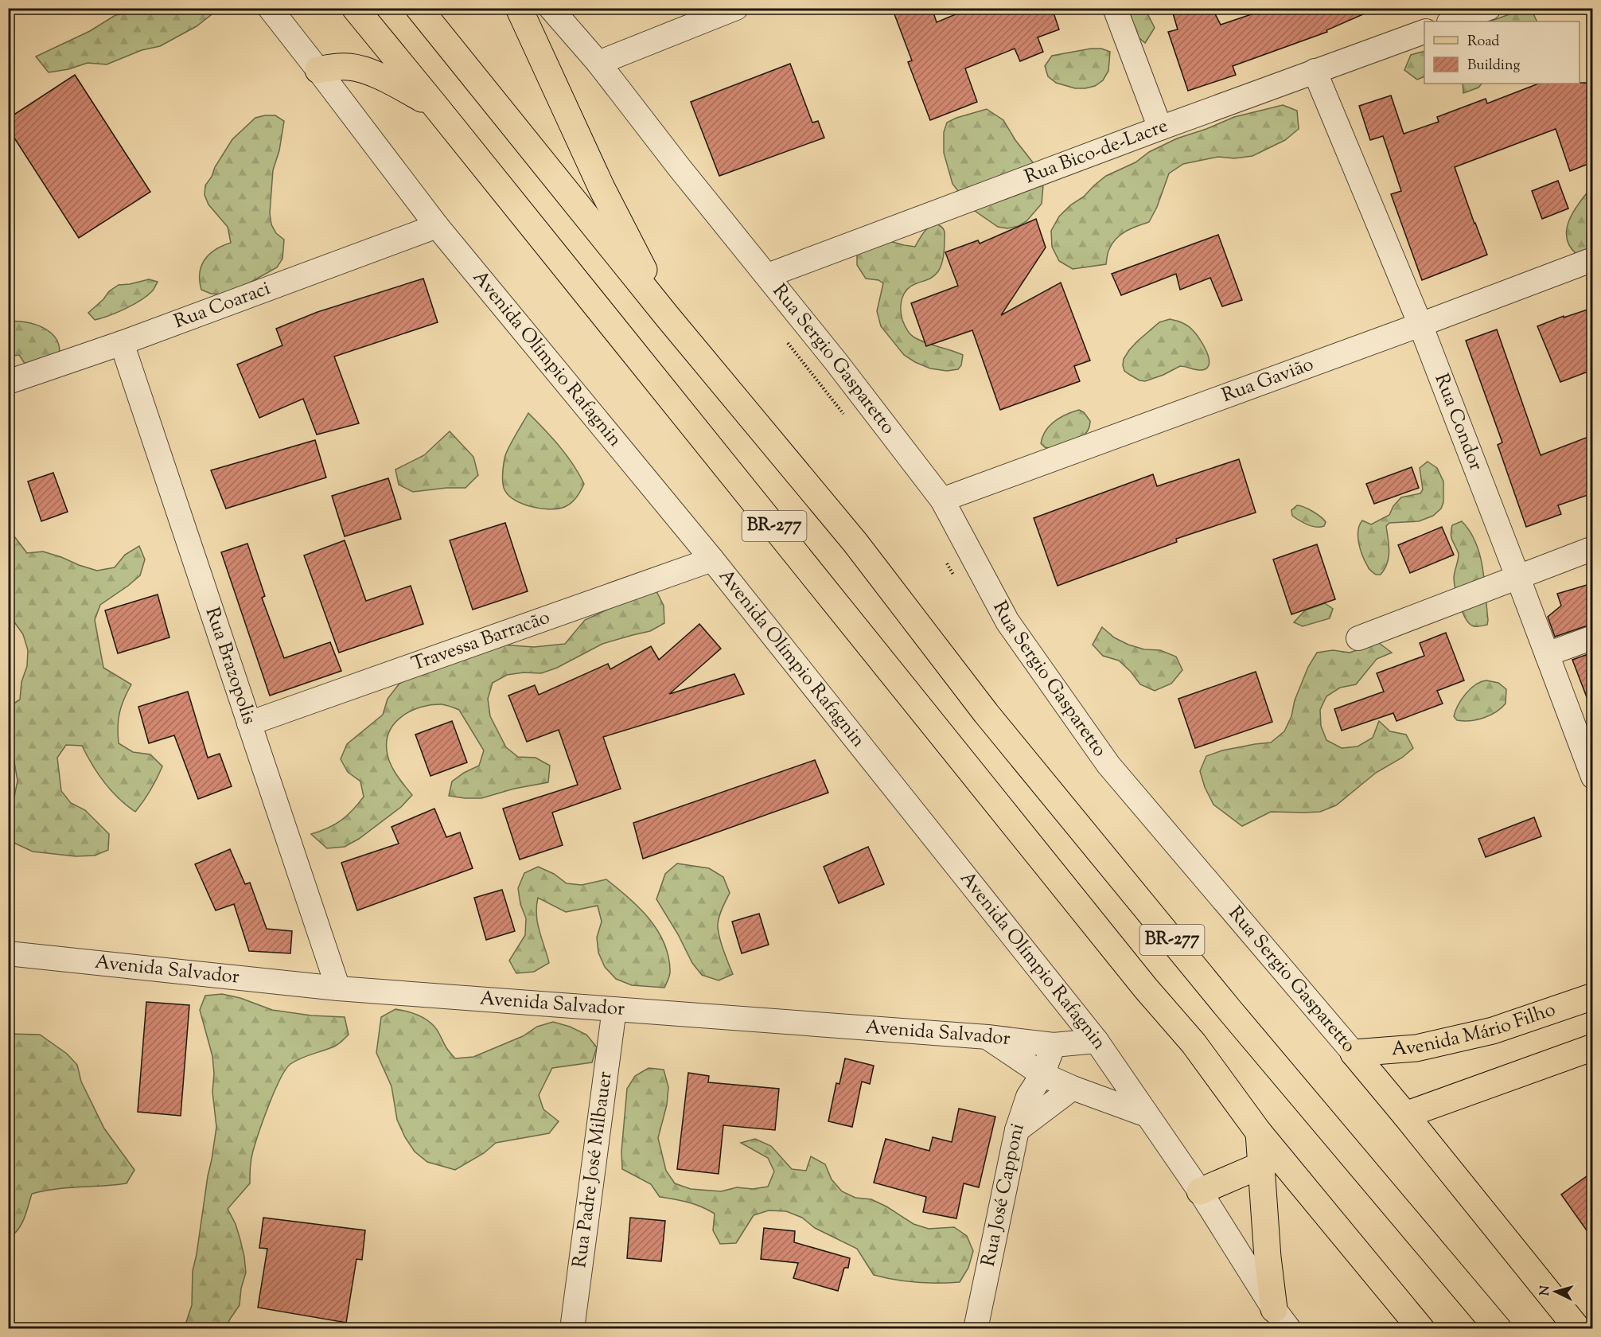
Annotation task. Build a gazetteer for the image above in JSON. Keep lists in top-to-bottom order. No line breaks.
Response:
{"streets":{"main road":["Rua Sergio Gasparetto","BR-277","Avenida Mário Filho"],"street":["Rua Bico-de-Lacre","Rua Coaraci","Avenida Olímpio Rafagnin","Rua Gavião","Rua Condor","Travessa Barracão","Rua Brazopolis","Avenida Salvador","Rua Padre José Milbauer","Rua José Capponi"]},"crossings":[["Rua Bico-de-Lacre","Rua Sergio Gasparetto"],["Rua Bico-de-Lacre","Rua Condor"],["Rua Coaraci","Avenida Olímpio Rafagnin"],["Rua Coaraci","Rua Brazopolis"],["Avenida Olímpio Rafagnin","Travessa Barracão"],["Avenida Olímpio Rafagnin","Avenida Salvador"],["Rua Sergio Gasparetto","Rua Gavião"],["Rua Sergio Gasparetto","Avenida Mário Filho"],["Rua Gavião","Rua Condor"],["Travessa Barracão","Rua Brazopolis"],["Rua Brazopolis","Avenida Salvador"],["Avenida Salvador","Rua Padre José Milbauer"]],"legend":["Road","Building"],"north":"left"}
